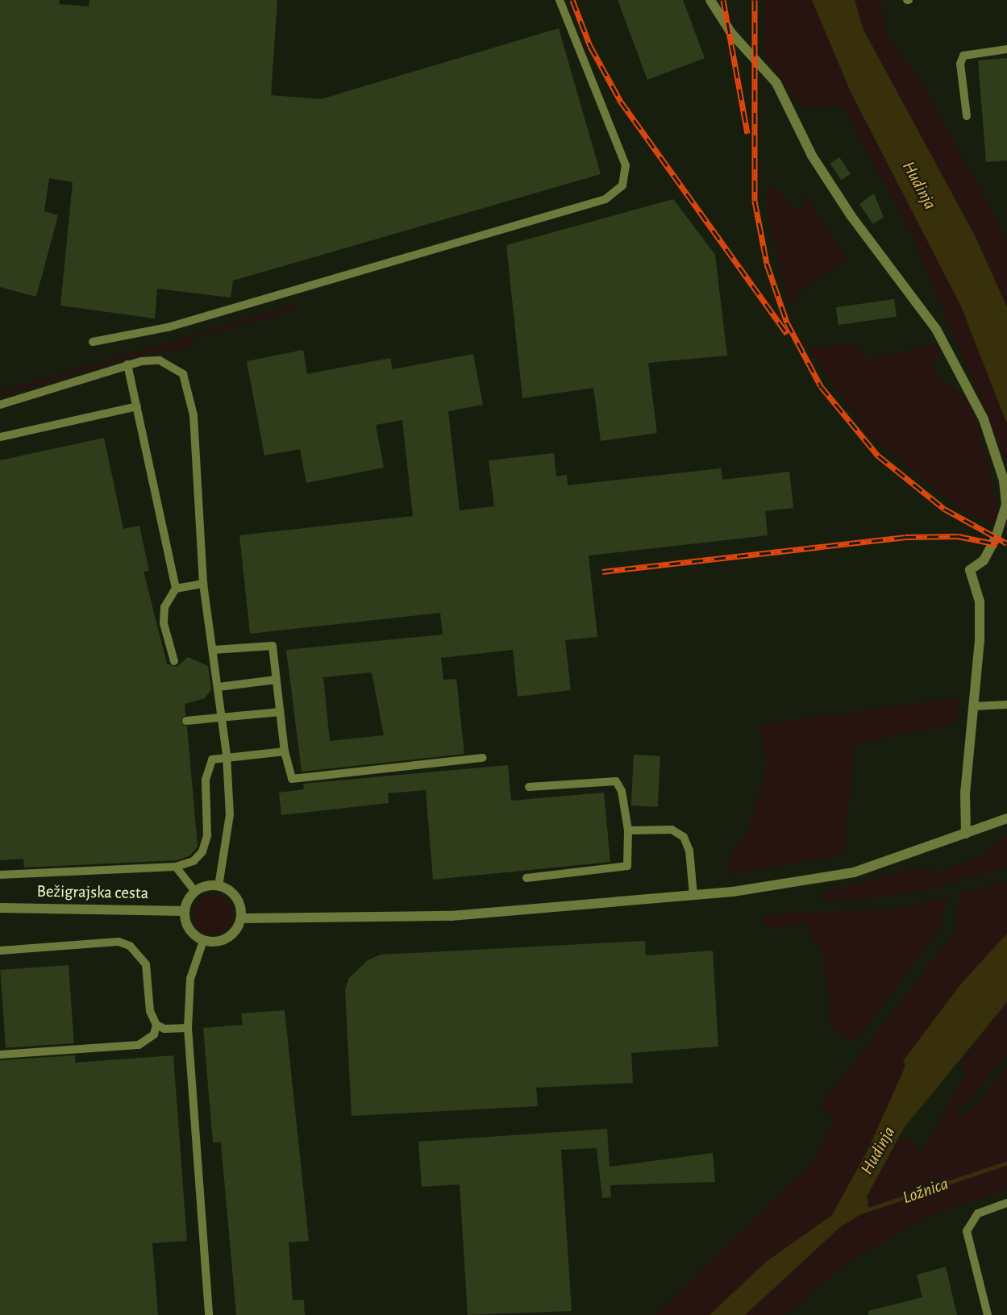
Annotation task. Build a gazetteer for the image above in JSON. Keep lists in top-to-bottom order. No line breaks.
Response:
{"streets":{"street":["Bežigrajska cesta"]},"water":["Hudinja","Ložnica"]}
